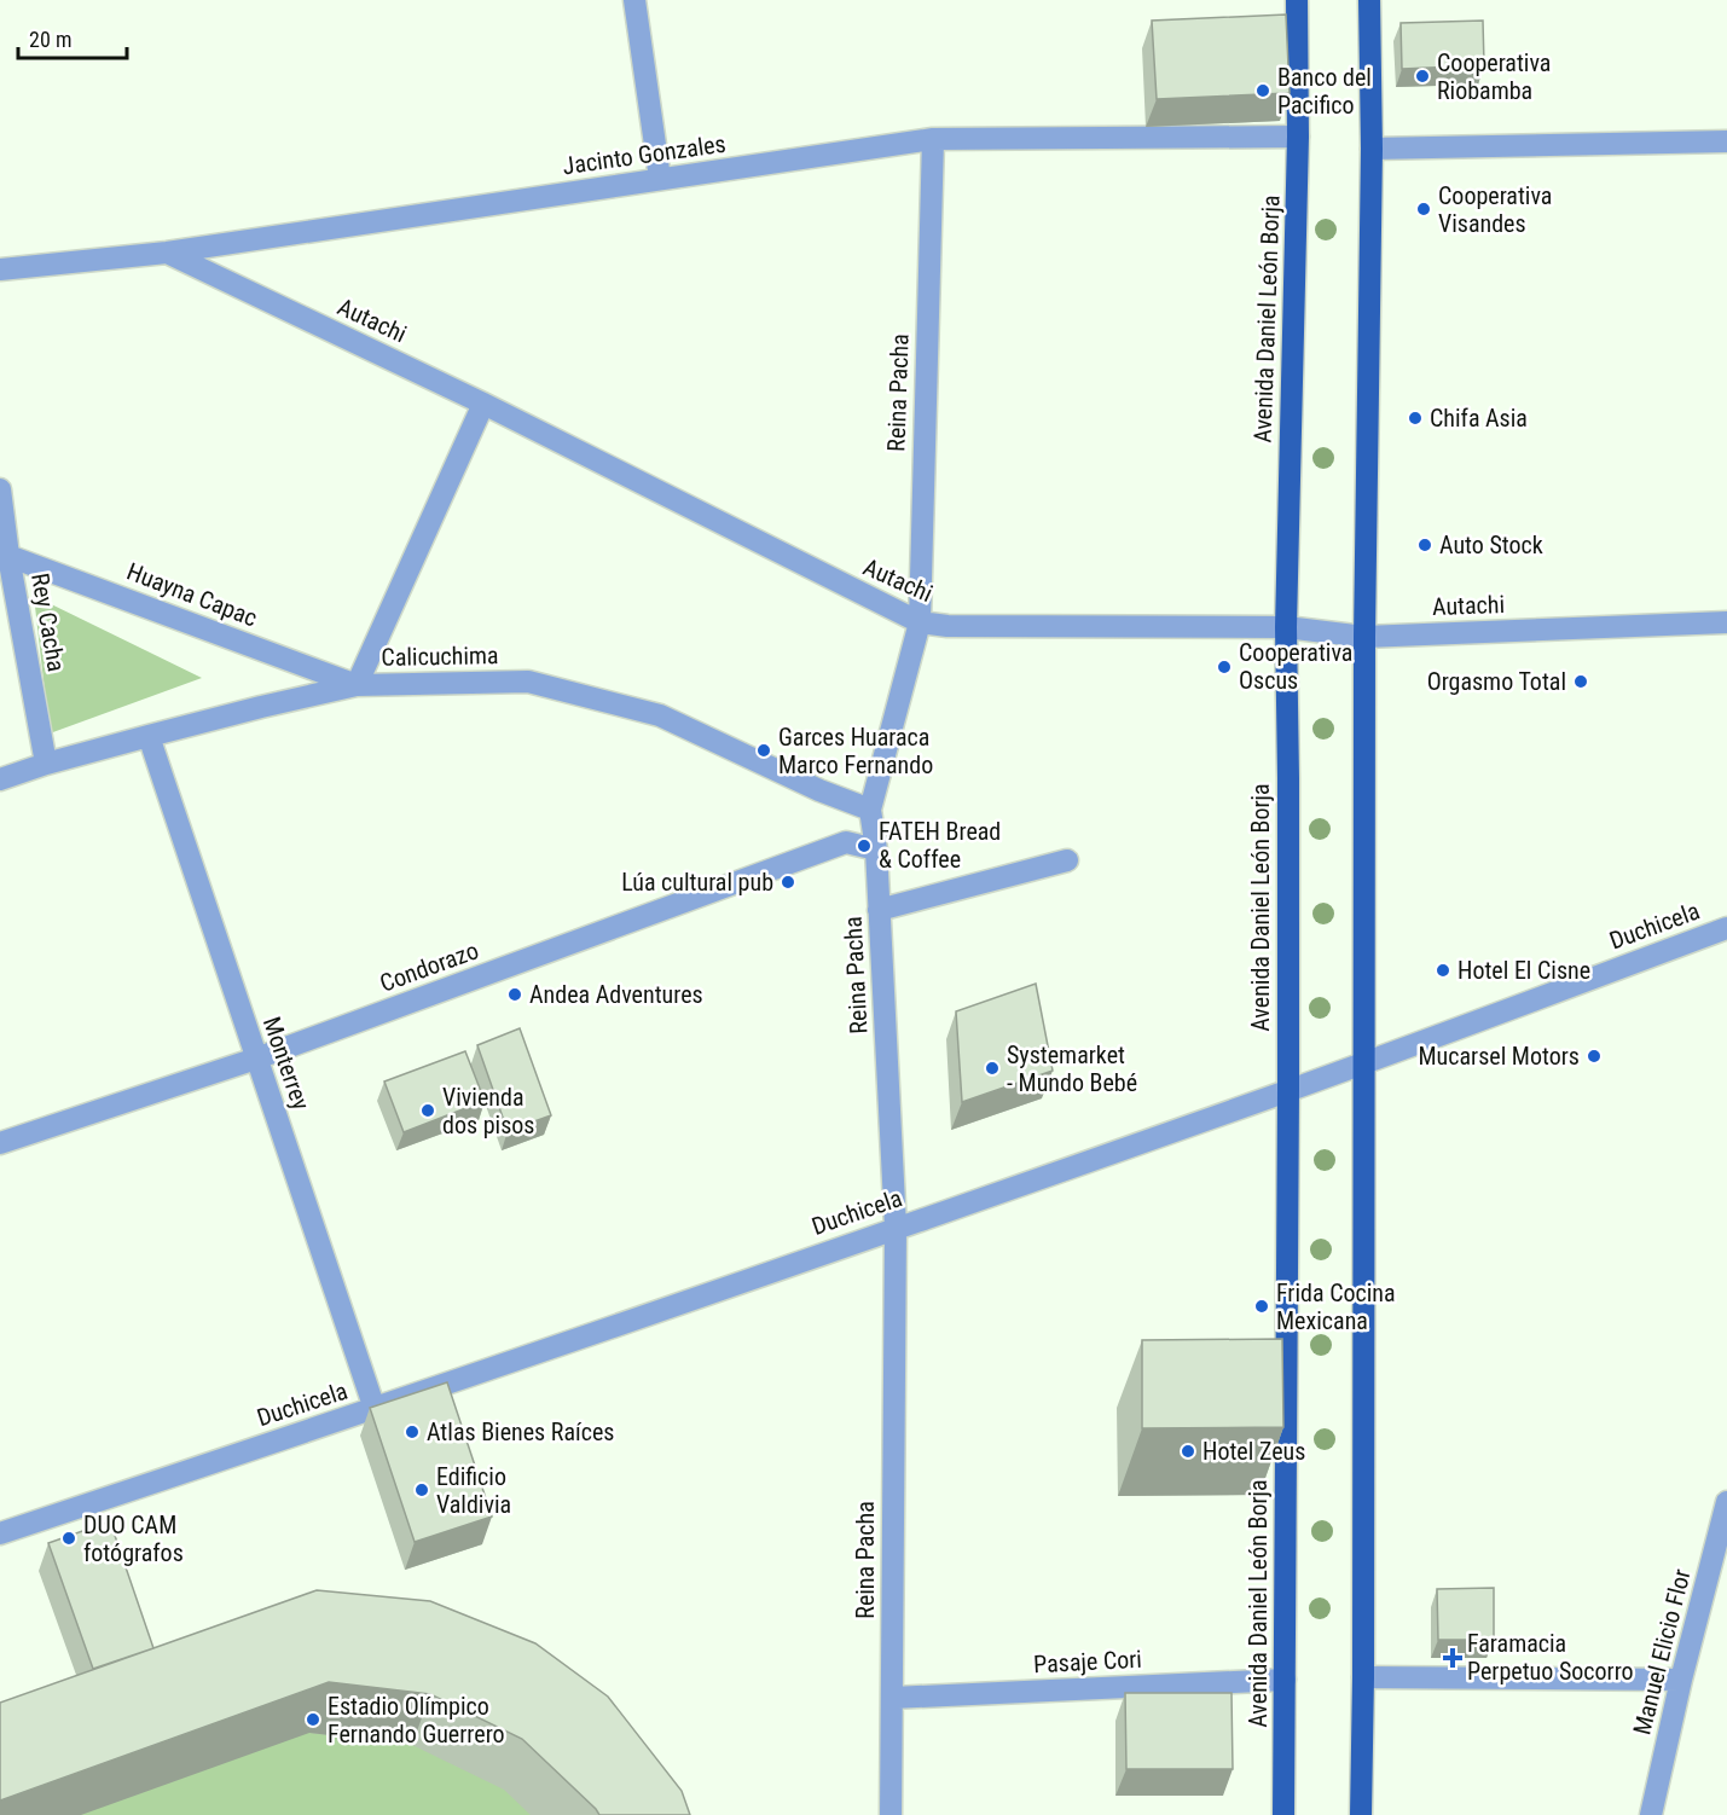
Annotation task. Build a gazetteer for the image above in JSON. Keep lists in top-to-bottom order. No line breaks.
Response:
{"streets":{"main road":["Avenida Daniel León Borja"],"street":["Jacinto Gonzales","Autachi","Reina Pacha","Huayna Capac","Rey Cacha","Calicuchima","Duchicela","Condorazo","Monterrey","Manuel Elicio Flor","Pasaje Cori"]},"crossings":[["Jacinto Gonzales","Avenida Daniel León Borja"],["Jacinto Gonzales","Autachi"],["Jacinto Gonzales","Reina Pacha"],["Avenida Daniel León Borja","Autachi"],["Avenida Daniel León Borja","Duchicela"],["Avenida Daniel León Borja","Pasaje Cori"],["Autachi","Reina Pacha"],["Reina Pacha","Calicuchima"],["Reina Pacha","Duchicela"],["Reina Pacha","Condorazo"],["Reina Pacha","Pasaje Cori"],["Huayna Capac","Rey Cacha"],["Huayna Capac","Calicuchima"],["Rey Cacha","Calicuchima"],["Calicuchima","Monterrey"],["Duchicela","Monterrey"],["Condorazo","Monterrey"]],"places":{"other":["Cooperativa Riobamba","Banco del Pacifico","Cooperativa Visandes","Chifa Asia","Auto Stock","Cooperativa Oscus","Orgasmo Total","Garces Huaraca Marco Fernando","FATEH Bread & Coffee","Lúa cultural pub","Hotel El Cisne","Andea Adventures","Mucarsel Motors","Systemarket - Mundo Bebé","Vivienda dos pisos","Frida Cocina Mexicana","Atlas Bienes Raíces","Hotel Zeus","Edificio Valdivia","DUO CAM fotógrafos","Estadio Olímpico Fernando Guerrero"],"health":["Faramacia Perpetuo Socorro"]},"scale_bar":"20 m"}
